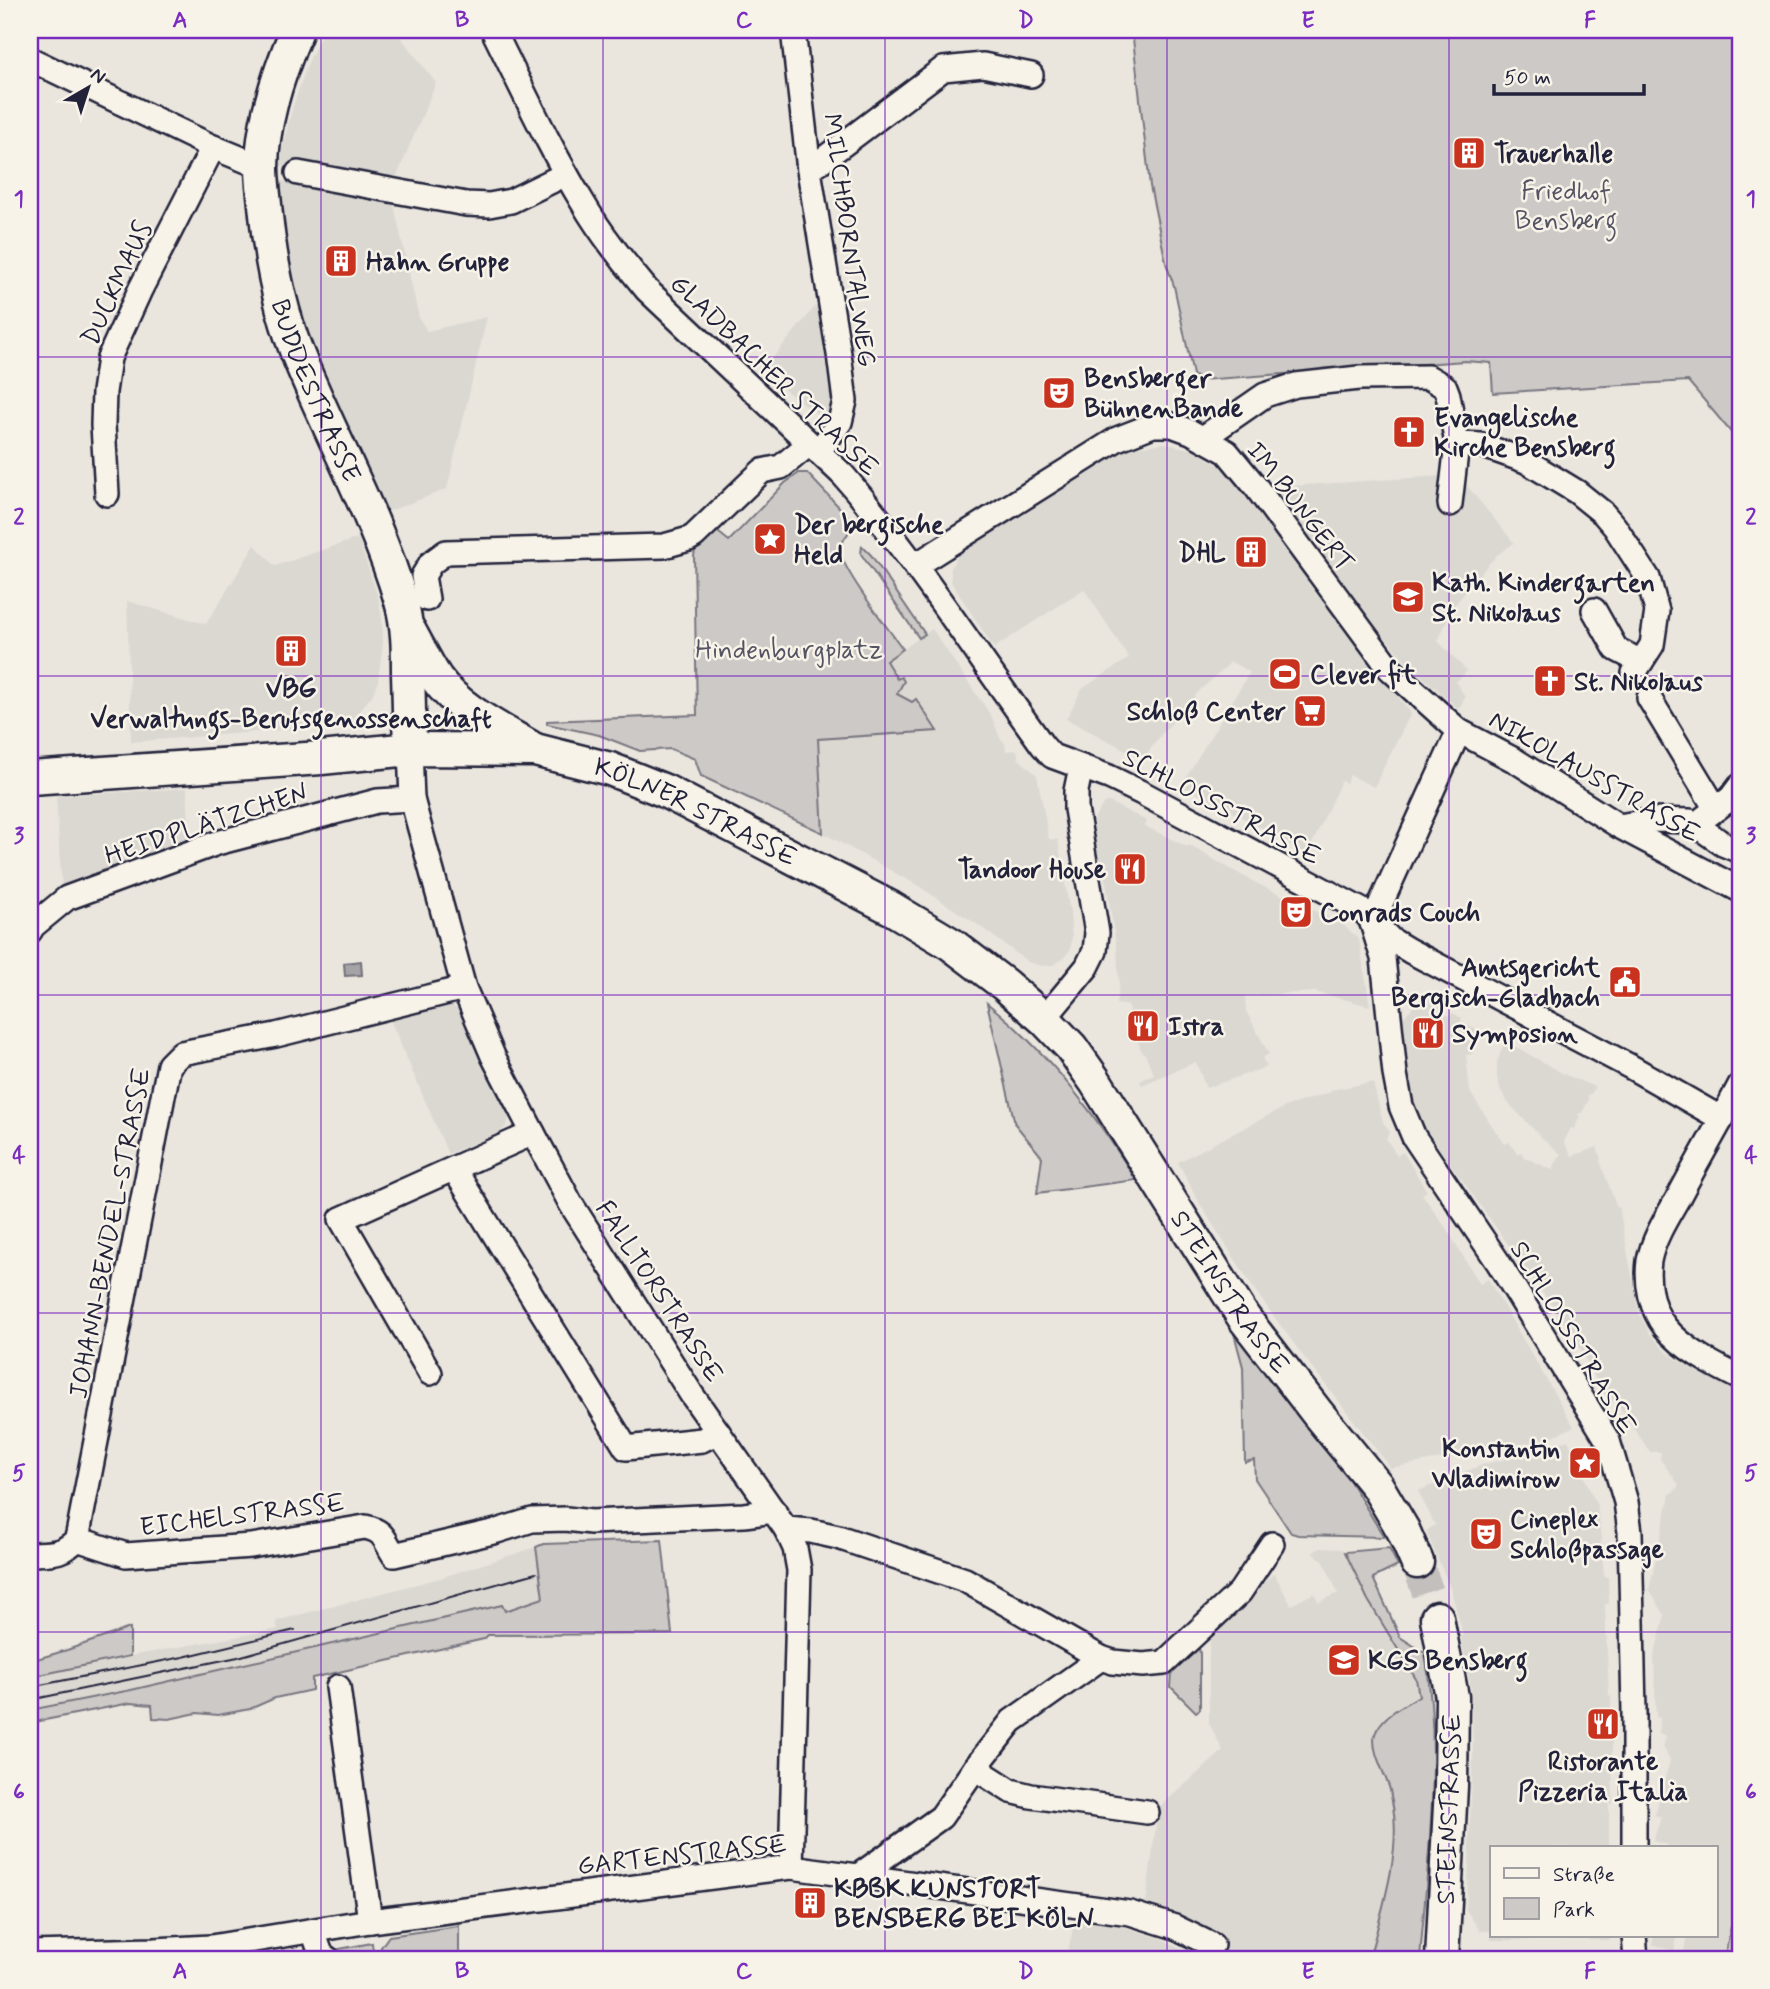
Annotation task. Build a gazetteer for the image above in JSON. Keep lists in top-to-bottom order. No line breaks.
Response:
{"streets":{"main road":["BUDDESTRASSE","KÖLNER STRASSE","STEINSTRASSE"],"street":["MILCHBORNTALWEG","DUCKMAUS","GLADBACHER STRASSE","IM BUNGERT","NIKOLAUSSTRASSE","SCHLOSSSTRASSE","HEIDPLÄTZCHEN","JOHANN-BENDEL-STRASSE","FALLTORSTRASSE","EICHELSTRASSE","GARTENSTRASSE"]},"crossings":[["MILCHBORNTALWEG","GLADBACHER STRASSE"],["GLADBACHER STRASSE","IM BUNGERT"],["GLADBACHER STRASSE","SCHLOSSSTRASSE"],["BUDDESTRASSE","KÖLNER STRASSE"],["BUDDESTRASSE","FALLTORSTRASSE"],["IM BUNGERT","NIKOLAUSSTRASSE"],["NIKOLAUSSTRASSE","SCHLOSSSTRASSE"],["KÖLNER STRASSE","FALLTORSTRASSE"],["KÖLNER STRASSE","STEINSTRASSE"],["HEIDPLÄTZCHEN","FALLTORSTRASSE"],["JOHANN-BENDEL-STRASSE","FALLTORSTRASSE"],["JOHANN-BENDEL-STRASSE","EICHELSTRASSE"],["FALLTORSTRASSE","EICHELSTRASSE"],["FALLTORSTRASSE","GARTENSTRASSE"]],"parks":["Friedhof Bensberg","Hindenburgplatz"],"places":{"building":["Trauerhalle","Hahn Gruppe","DHL","VBG Verwaltungs-Berufsgenossenschaft","KBBK KUNSTORT BENSBERG BEI KÖLN"],"theatre":["Bensberger BühnenBande","Conrads Couch","Cineplex Schloßpassage"],"church":["Evangelische Kirche Bensberg","St. Nikolaus"],"place":["Der bergische Held","Konstantin Wladimirow"],"school or university":["Kath. Kindergarten St. Nikolaus","KGS Bensberg"],"sports":["Clever fit"],"supermarket":["Schloß Center"],"restaurant":["Tandoor House","Istra","Symposion","Ristorante Pizzeria Italia"],"public building":["Amtsgericht Bergisch-Gladbach"]},"legend":["Straße","Park"],"scale_bar":"50 m","north":"top right","grid":{"columns":["A","B","C","D","E","F"],"rows":["1","2","3","4","5","6"]}}
